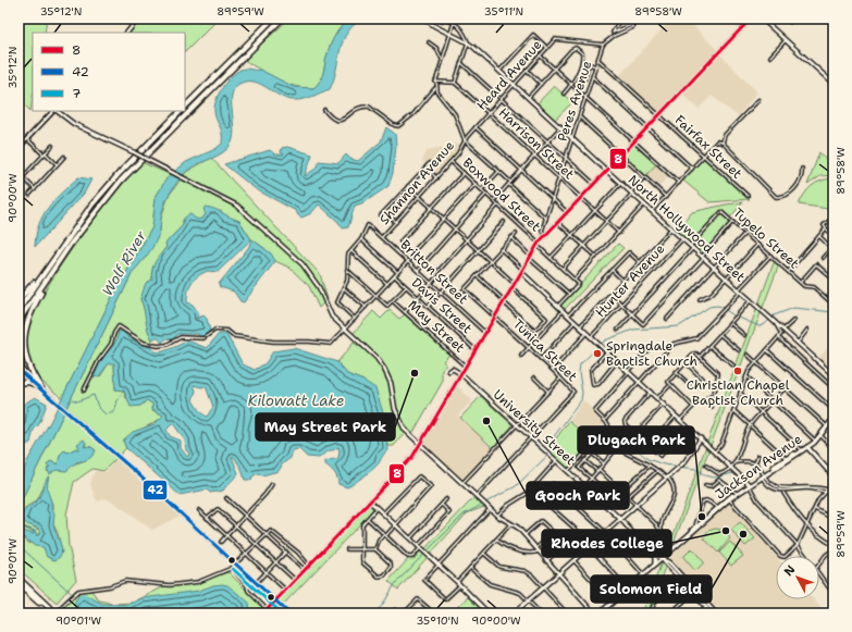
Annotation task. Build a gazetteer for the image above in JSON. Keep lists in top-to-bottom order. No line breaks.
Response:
{"streets":{"main road":["North Hollywood Street","University Street","Jackson Avenue"],"street":["Heard Avenue","Peres Avenue","Harrison Street","Fairfax Street","Shannon Avenue","Boxwood Street","Tupelo Street","Britton Street","Hunter Avenue","Davis Street","May Street","Tunica Street"]},"crossings":[["Heard Avenue","Peres Avenue"],["Heard Avenue","Harrison Street"],["Heard Avenue","Shannon Avenue"],["Heard Avenue","North Hollywood Street"],["Peres Avenue","Harrison Street"],["Peres Avenue","Fairfax Street"],["Peres Avenue","North Hollywood Street"],["Shannon Avenue","Boxwood Street"],["Shannon Avenue","Britton Street"],["North Hollywood Street","Tupelo Street"],["North Hollywood Street","Hunter Avenue"],["Britton Street","Davis Street"],["Tunica Street","University Street"],["University Street","Jackson Avenue"]],"water":["Wolf River","Kilowatt Lake"],"places":["Springdale Baptist Church","Christian Chapel Baptist Church","May Street Park","Gooch Park","Dlugach Park","Rhodes College","Solomon Field"],"lines":["transit line 8","transit line 42","transit line 7"],"legend":["8","42","7"],"north":"top left","coordinates":["35°12'N","89°59'W","35°11'N","89°58'W","90°00'W","90°01'W","35°10'N"]}
